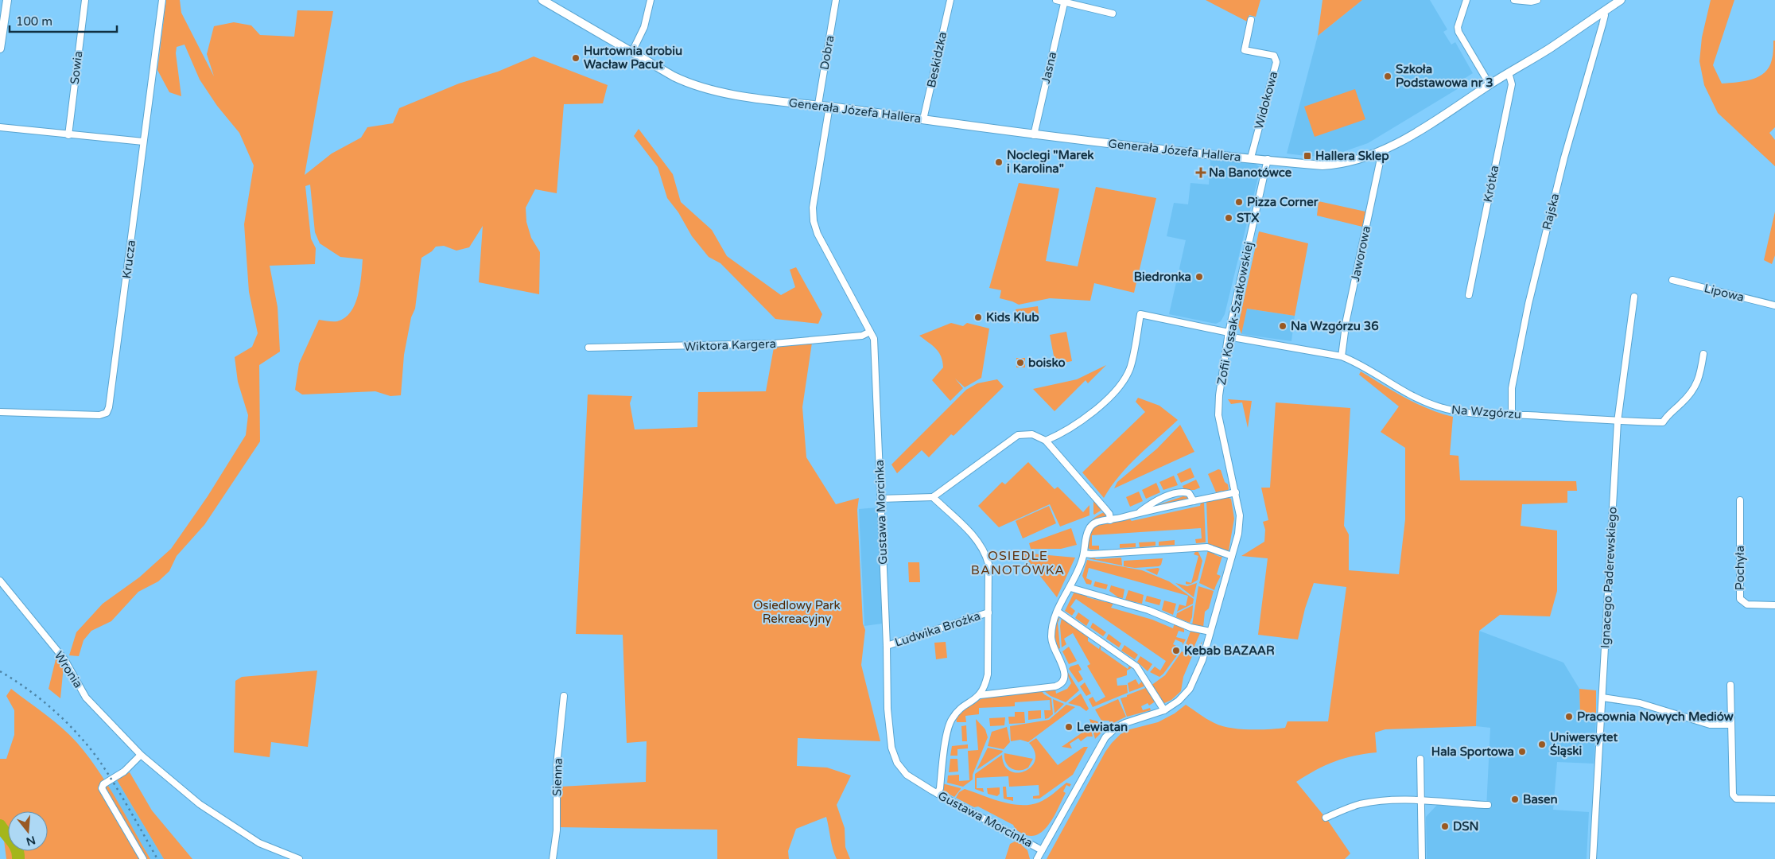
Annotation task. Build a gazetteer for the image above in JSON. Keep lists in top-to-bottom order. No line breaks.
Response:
{"streets":{"street":["Dobra","Beskidzka","Sowia","Jasna","Widokowa","Generała Józefa Hallera","Krótka","Rajska","Jaworowa","Krucza","Lipowa","Zofii Kossak-Szatkowskiej","Wiktora Kargera","Na Wzgórzu","Gustawa Morcinka","Pochyła","Ignacego Paderewskiego","Ludwika Brożka","Wronia","Sienna"]},"crossings":[["Dobra","Generała Józefa Hallera"],["Beskidzka","Generała Józefa Hallera"],["Jasna","Generała Józefa Hallera"],["Widokowa","Generała Józefa Hallera"],["Generała Józefa Hallera","Krótka"],["Generała Józefa Hallera","Rajska"],["Generała Józefa Hallera","Jaworowa"],["Generała Józefa Hallera","Zofii Kossak-Szatkowskiej"],["Generała Józefa Hallera","Gustawa Morcinka"],["Rajska","Na Wzgórzu"],["Jaworowa","Na Wzgórzu"],["Zofii Kossak-Szatkowskiej","Na Wzgórzu"],["Zofii Kossak-Szatkowskiej","Gustawa Morcinka"],["Wiktora Kargera","Gustawa Morcinka"],["Na Wzgórzu","Ignacego Paderewskiego"],["Gustawa Morcinka","Ludwika Brożka"]],"districts":["OSIEDLE BANOTÓWKA"],"parks":["Osiedlowy Park Rekreacyjny"],"places":{"other":["Hurtownia drobiu Wacław Pacut","Szkoła Podstawowa nr 3","Noclegi \"Marek i Karolina\"","Pizza Corner","STX","Biedronka","Kids Klub","Na Wzgórzu 36","boisko","Kebab BAZAAR","Pracownia Nowych Mediów","Lewiatan","Uniwersytet Śląski","Hala Sportowa","Basen","DSN"],"transit":["Hallera Sklep"],"health":["Na Banotówce"]},"scale_bar":"100 m","north":"bottom"}
